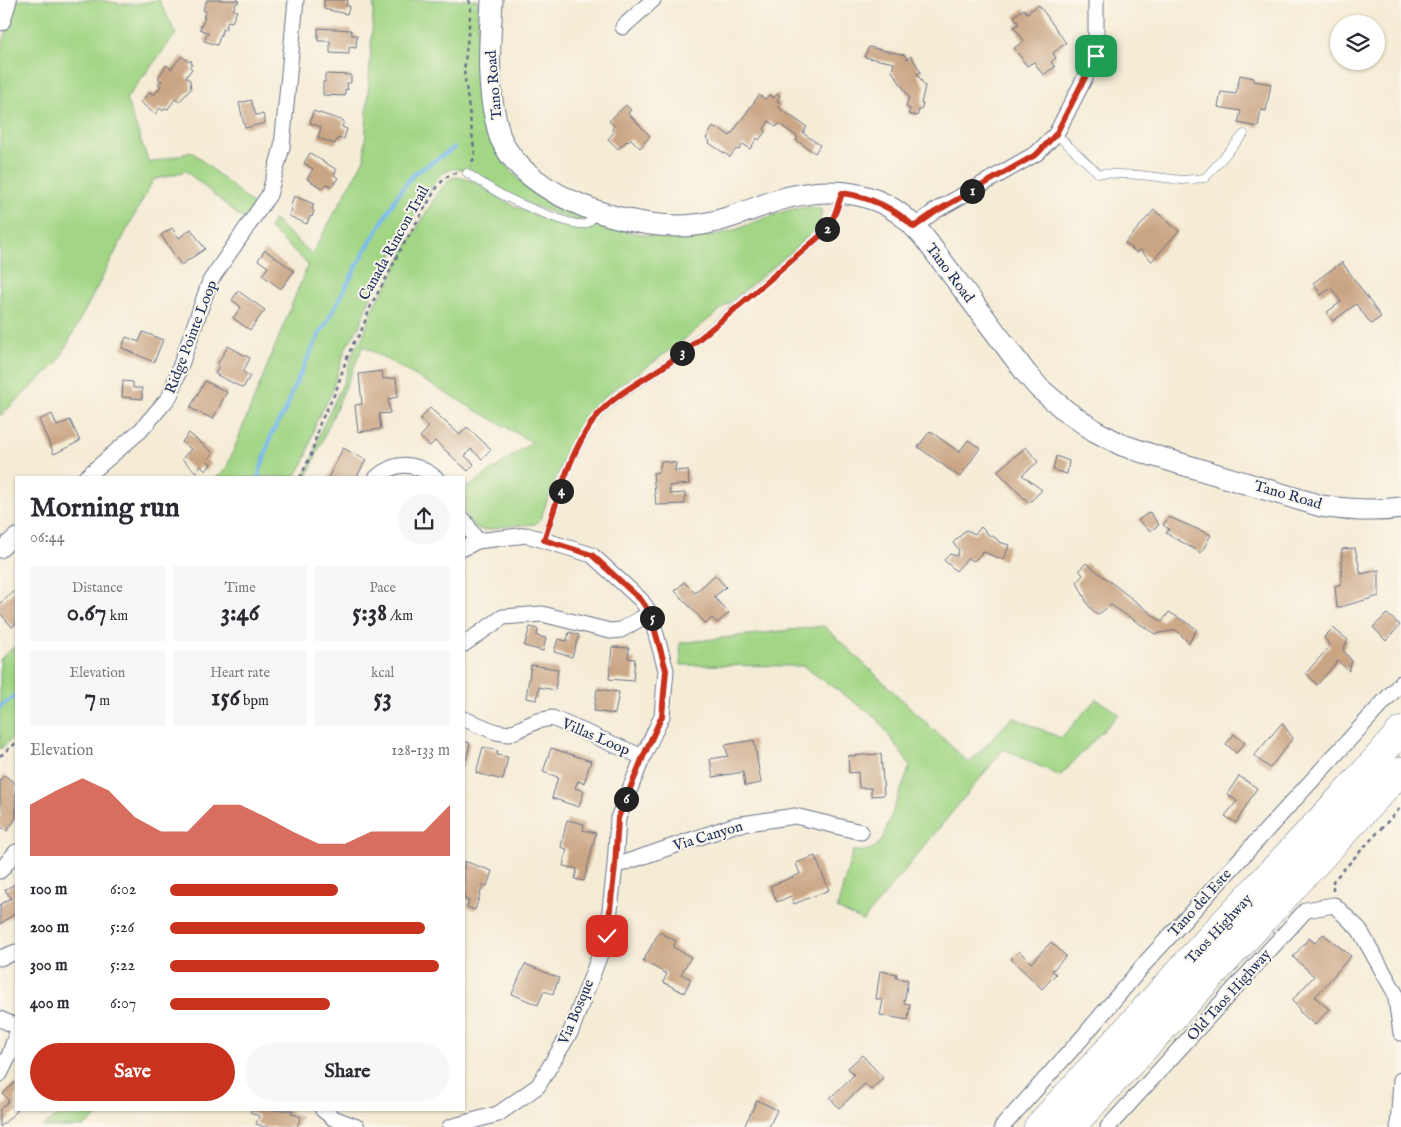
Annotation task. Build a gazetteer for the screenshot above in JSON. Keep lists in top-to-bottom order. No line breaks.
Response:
{"streets":{"highway":["Taos Highway"],"street":["Tano Road","Ridge Pointe Loop","Villas Loop","Via Canyon","Tano del Este","Old Taos Highway","Via Bosque"],"path":["Canada Rincon Trail"]},"crossings":[["Villas Loop","Via Bosque"],["Via Canyon","Via Bosque"]],"page":{"pins":["1","2","3","4","5","6"],"heading":["Morning run","06:44"],"stats":[["Distance","0.67 km"],["Time","3:46"],["Pace","5:38 /km"],["Elevation","7 m"],["Heart rate","156 bpm"],["kcal","53"]],"chart":["Elevation","128–133 m"],"list":[{"name":"100 m","note":"6:02"},{"name":"200 m","note":"5:26"},{"name":"300 m","note":"5:22"},{"name":"400 m","note":"6:07"}],"buttons":["Save","Share"]}}
